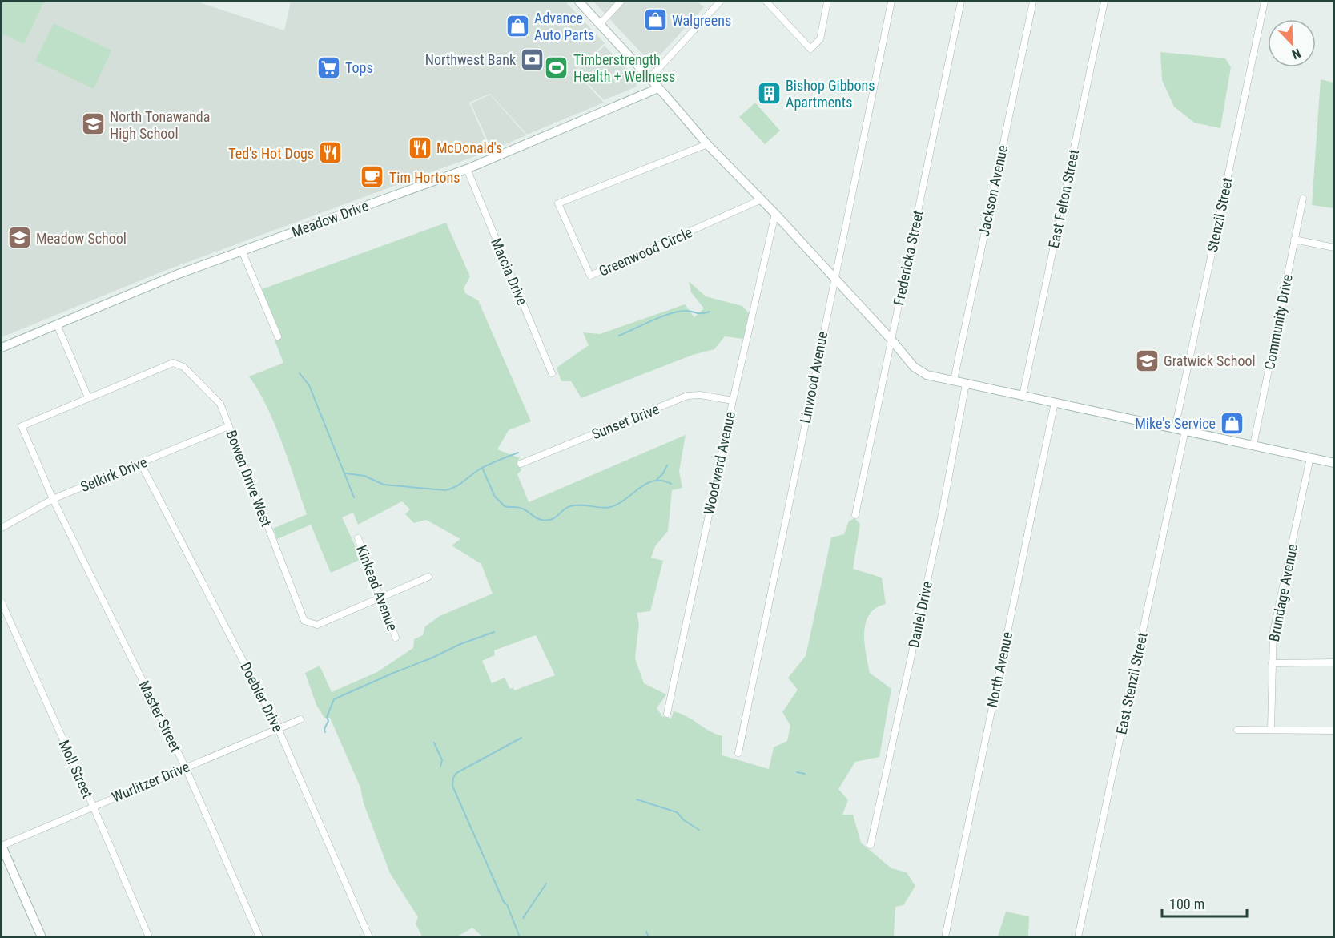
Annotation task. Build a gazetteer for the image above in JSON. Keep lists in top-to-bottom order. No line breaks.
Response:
{"streets":{"street":["Jackson Avenue","East Felton Street","Stenzil Street","Meadow Drive","Greenwood Circle","Fredericka Street","Marcia Drive","Community Drive","Linwood Avenue","Sunset Drive","Woodward Avenue","Selkirk Drive","Bowen Drive West","Kinkead Avenue","Brundage Avenue","Daniel Drive","North Avenue","East Stenzil Street","Doebler Drive","Master Street","Moll Street","Wurlitzer Drive"]},"crossings":[["Meadow Drive","Marcia Drive"],["Sunset Drive","Woodward Avenue"],["Selkirk Drive","Bowen Drive West"],["Selkirk Drive","Doebler Drive"],["Selkirk Drive","Master Street"],["Bowen Drive West","Kinkead Avenue"],["Bowen Drive West","Master Street"],["Doebler Drive","Wurlitzer Drive"],["Master Street","Wurlitzer Drive"],["Moll Street","Wurlitzer Drive"]],"places":{"shop":["Walgreens","Advance Auto Parts","Mike's Service"],"bank":["Northwest Bank"],"supermarket":["Tops"],"sports":["Timberstrength Health + Wellness"],"building":["Bishop Gibbons Apartments"],"school or university":["North Tonawanda High School","Meadow School","Gratwick School"],"restaurant":["McDonald's","Ted's Hot Dogs"],"cafe":["Tim Hortons"]},"scale_bar":"100 m","north":"bottom right"}
